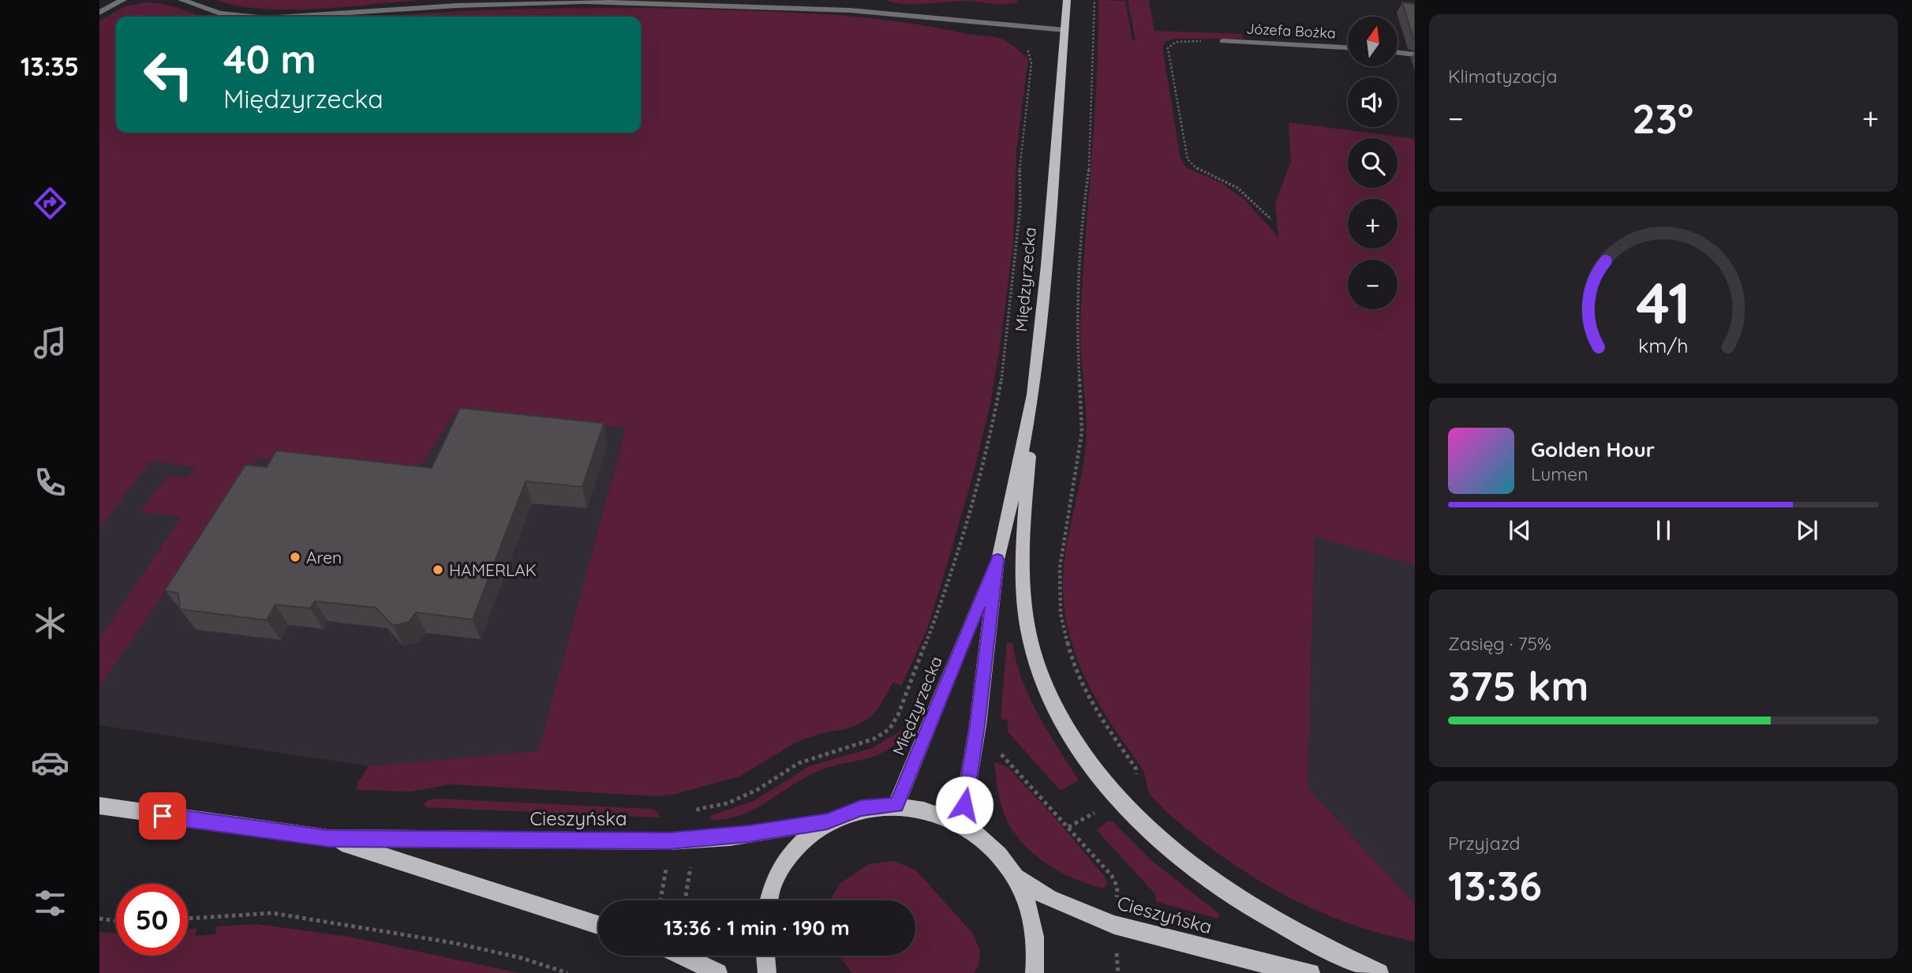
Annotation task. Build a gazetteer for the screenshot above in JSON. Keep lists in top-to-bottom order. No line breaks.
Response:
{"streets":{"main road":["Międzyrzecka","Cieszyńska"],"street":["Józefa Bożka"]},"places":["Aren","HAMERLAK"],"north":"top","page":{"tabs":"13:35","tile":["Klimatyzacja",["Zasięg · 75%","375 km"],["Przyjazd","13:36"]],"map_buttons":["+","−"],"turn":["40 m","Międzyrzecka"],"heat":["−","23°","+"],"song":["Golden Hour","Lumen"],"limit":"50","trip":"13:36 · 1 min · 190 m","gauge":["41","km/h"]}}
